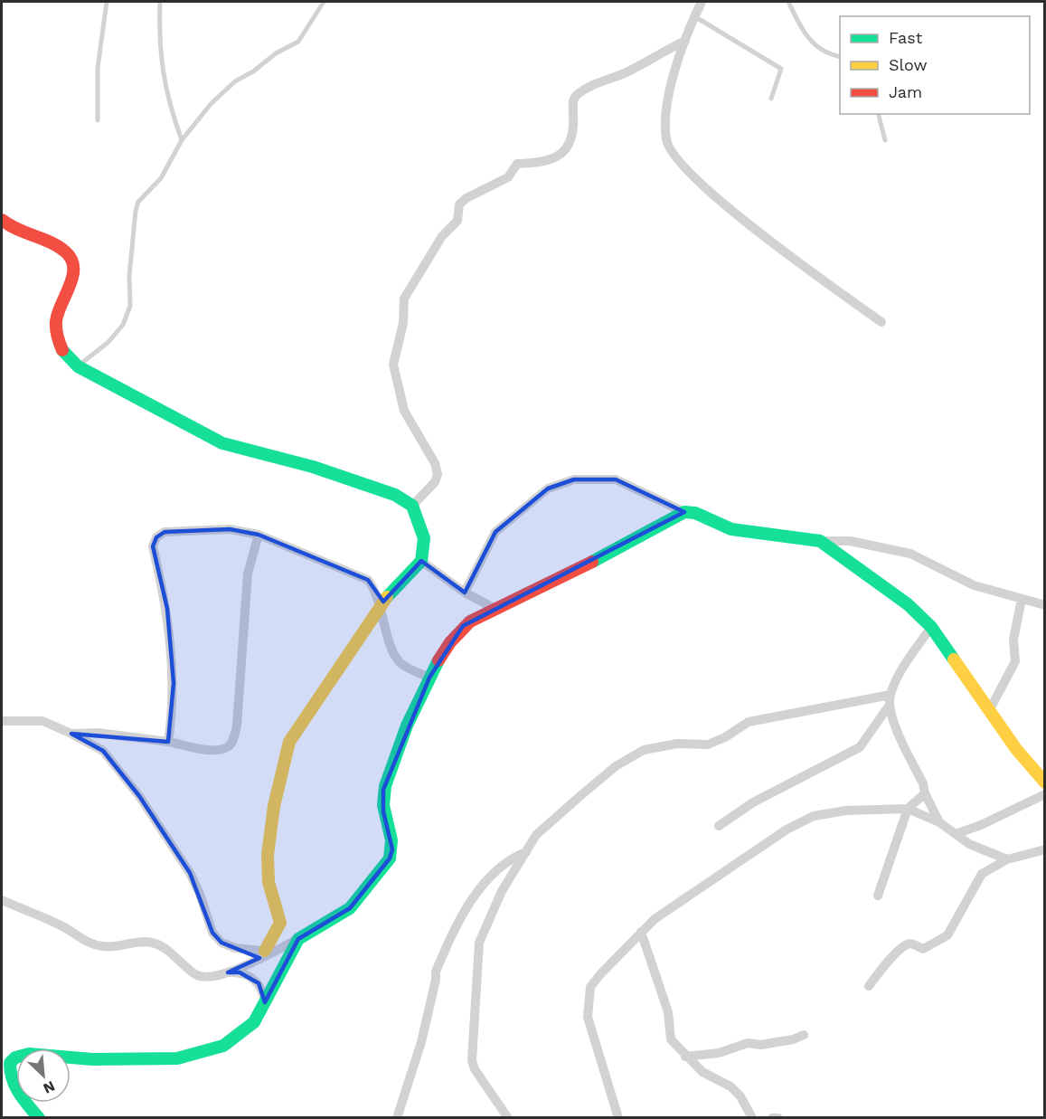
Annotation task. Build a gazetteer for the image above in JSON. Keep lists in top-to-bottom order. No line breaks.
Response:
{"legend":["Fast","Slow","Jam"],"north":"bottom right"}
